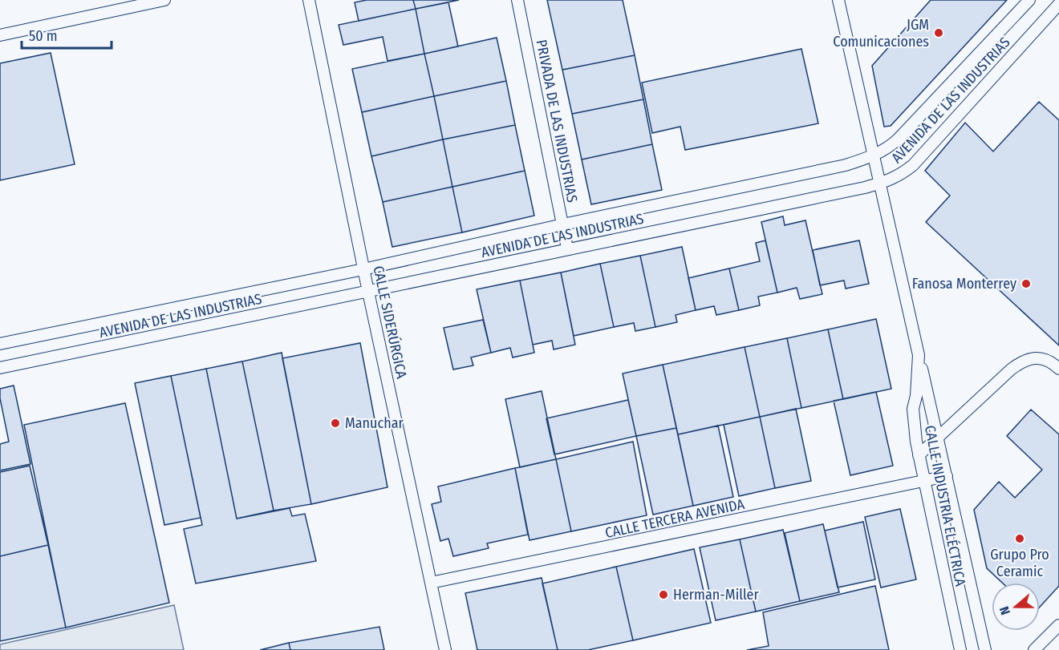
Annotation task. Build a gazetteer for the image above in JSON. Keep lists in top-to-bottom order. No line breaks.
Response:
{"streets":{"street":["AVENIDA DE LAS INDUSTRIAS","PRIVADA DE LAS INDUSTRIAS","CALLE SIDERÚRGICA","CALLE INDUSTRIA ELÉCTRICA","CALLE TERCERA AVENIDA"]},"crossings":[["AVENIDA DE LAS INDUSTRIAS","PRIVADA DE LAS INDUSTRIAS"],["AVENIDA DE LAS INDUSTRIAS","CALLE SIDERÚRGICA"],["AVENIDA DE LAS INDUSTRIAS","CALLE INDUSTRIA ELÉCTRICA"],["CALLE SIDERÚRGICA","CALLE TERCERA AVENIDA"],["CALLE INDUSTRIA ELÉCTRICA","CALLE TERCERA AVENIDA"]],"places":["JGM Comunicaciones","Fanosa Monterrey","Manuchar","Grupo Pro Ceramic","Herman-Miller"],"scale_bar":"50 m","north":"left"}
